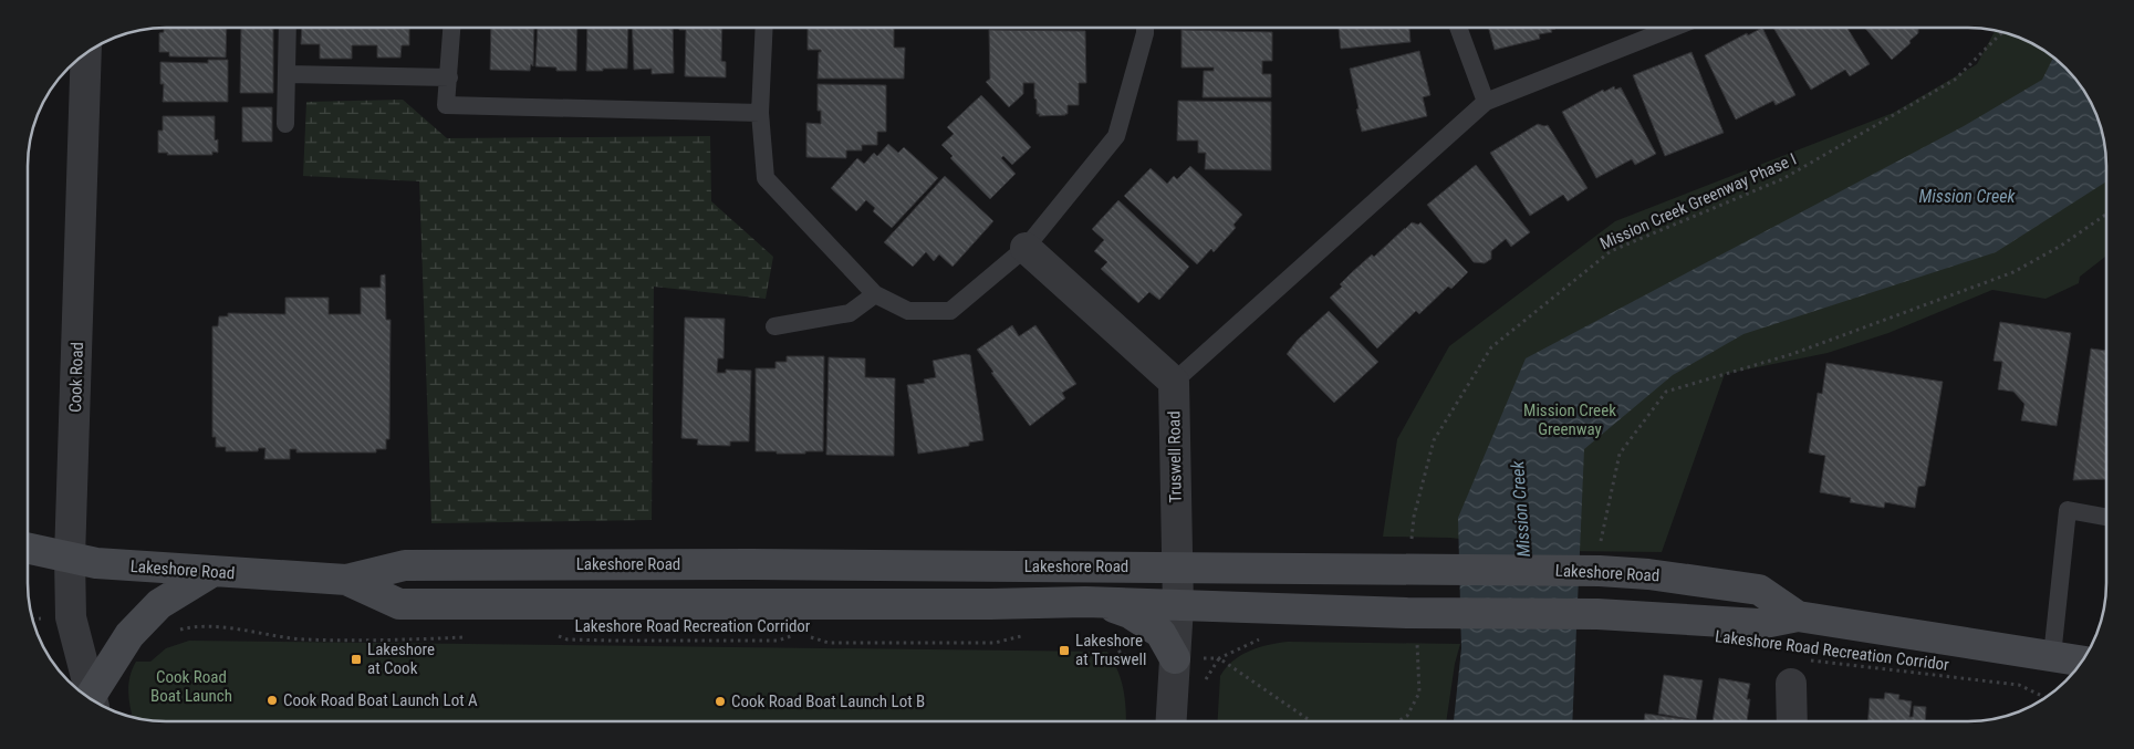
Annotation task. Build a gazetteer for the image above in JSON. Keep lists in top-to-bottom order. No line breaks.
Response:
{"streets":{"main road":["Lakeshore Road"],"street":["Cook Road","Truswell Road"],"path":["Mission Creek Greenway Phase I","Lakeshore Road Recreation Corridor"]},"crossings":[["Mission Creek Greenway Phase I","Lakeshore Road"],["Cook Road","Lakeshore Road"],["Truswell Road","Lakeshore Road"]],"water":["Mission Creek"],"parks":["Mission Creek Greenway","Cook Road Boat Launch"],"places":{"transit":["Lakeshore at Truswell","Lakeshore at Cook"],"other":["Cook Road Boat Launch Lot A","Cook Road Boat Launch Lot B"]}}
